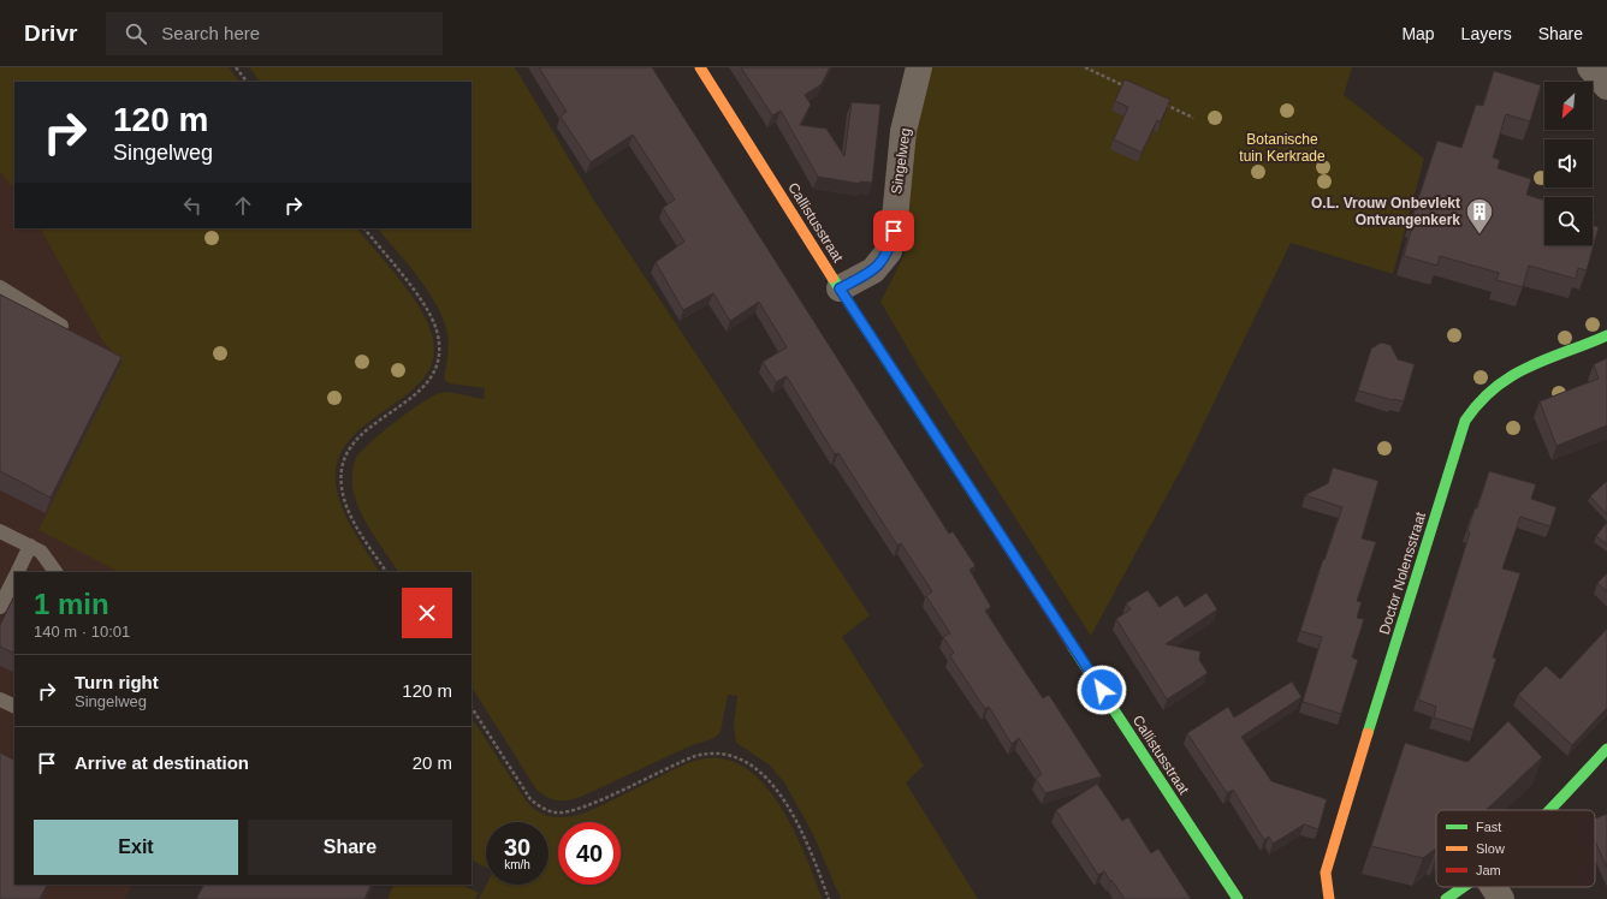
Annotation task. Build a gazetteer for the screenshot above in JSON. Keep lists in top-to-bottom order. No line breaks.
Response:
{"streets":{"street":["Singelweg","Callistusstraat","Doctor Nolensstraat"]},"crossings":[["Singelweg","Callistusstraat"]],"parks":["Botanische tuin Kerkrade"],"places":{"building":["O.L. Vrouw Onbevlekt Ontvangenkerk"]},"legend":["Fast","Slow","Jam"],"north":"bottom left","page":{"header":"Drivr","search":"Search here","nav":["Map","Layers","Share"],"turn":["120 m","Singelweg"],"heading":["1 min","140 m · 10:01"],"list":[{"name":"Turn right","note":"Singelweg","value":"120 m"},{"name":"Arrive at destination","value":"20 m"}],"buttons":["Exit","Share"],"speed":"30 km/h","limit":"40"}}
